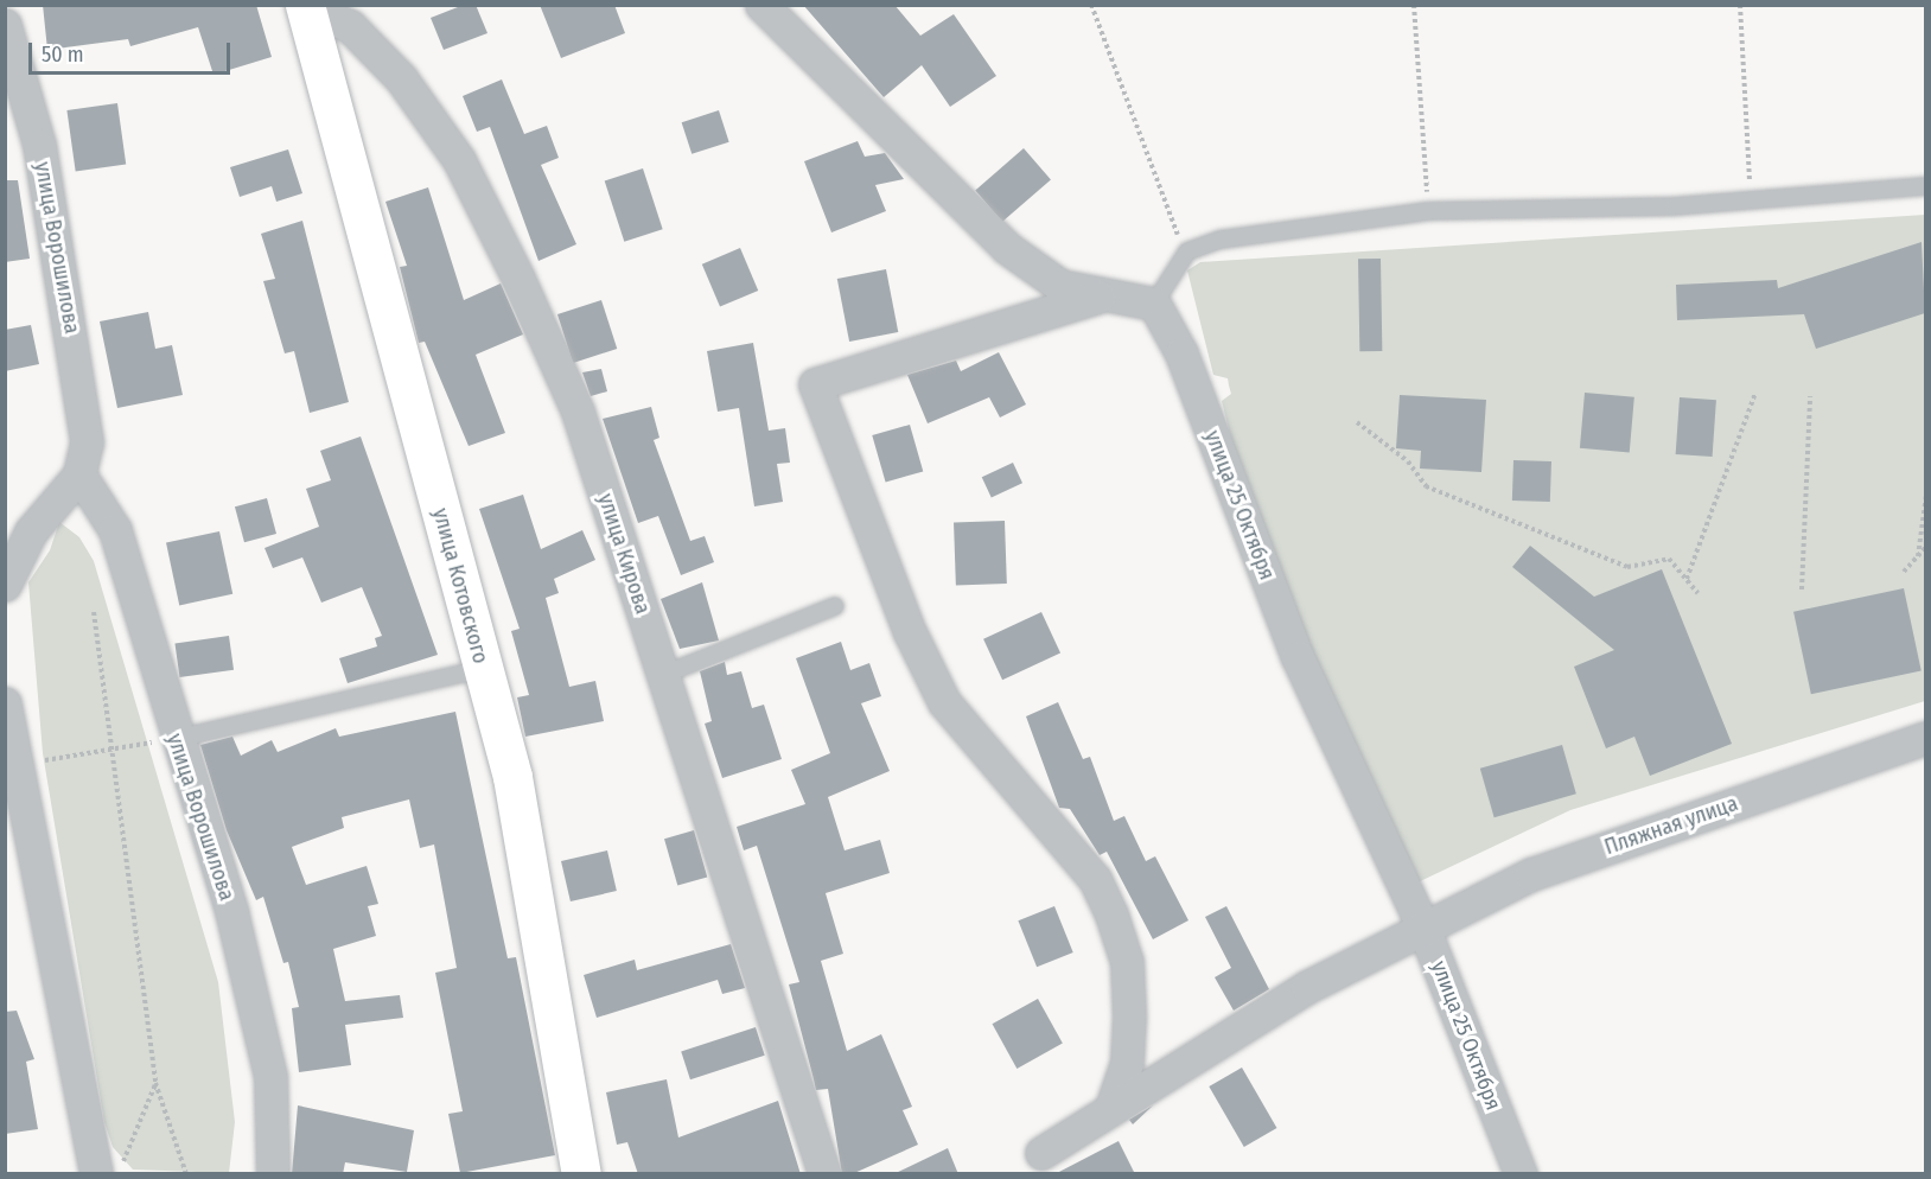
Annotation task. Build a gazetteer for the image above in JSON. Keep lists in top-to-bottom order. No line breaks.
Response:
{"streets":{"highway":["улица Котовского"],"street":["улица Ворошилова","улица 25 Октября","улица Кирова","Пляжная улица"]},"crossings":[["улица 25 Октября","Пляжная улица"],["улица Кирова","улица Котовского"]],"scale_bar":"50 m"}
